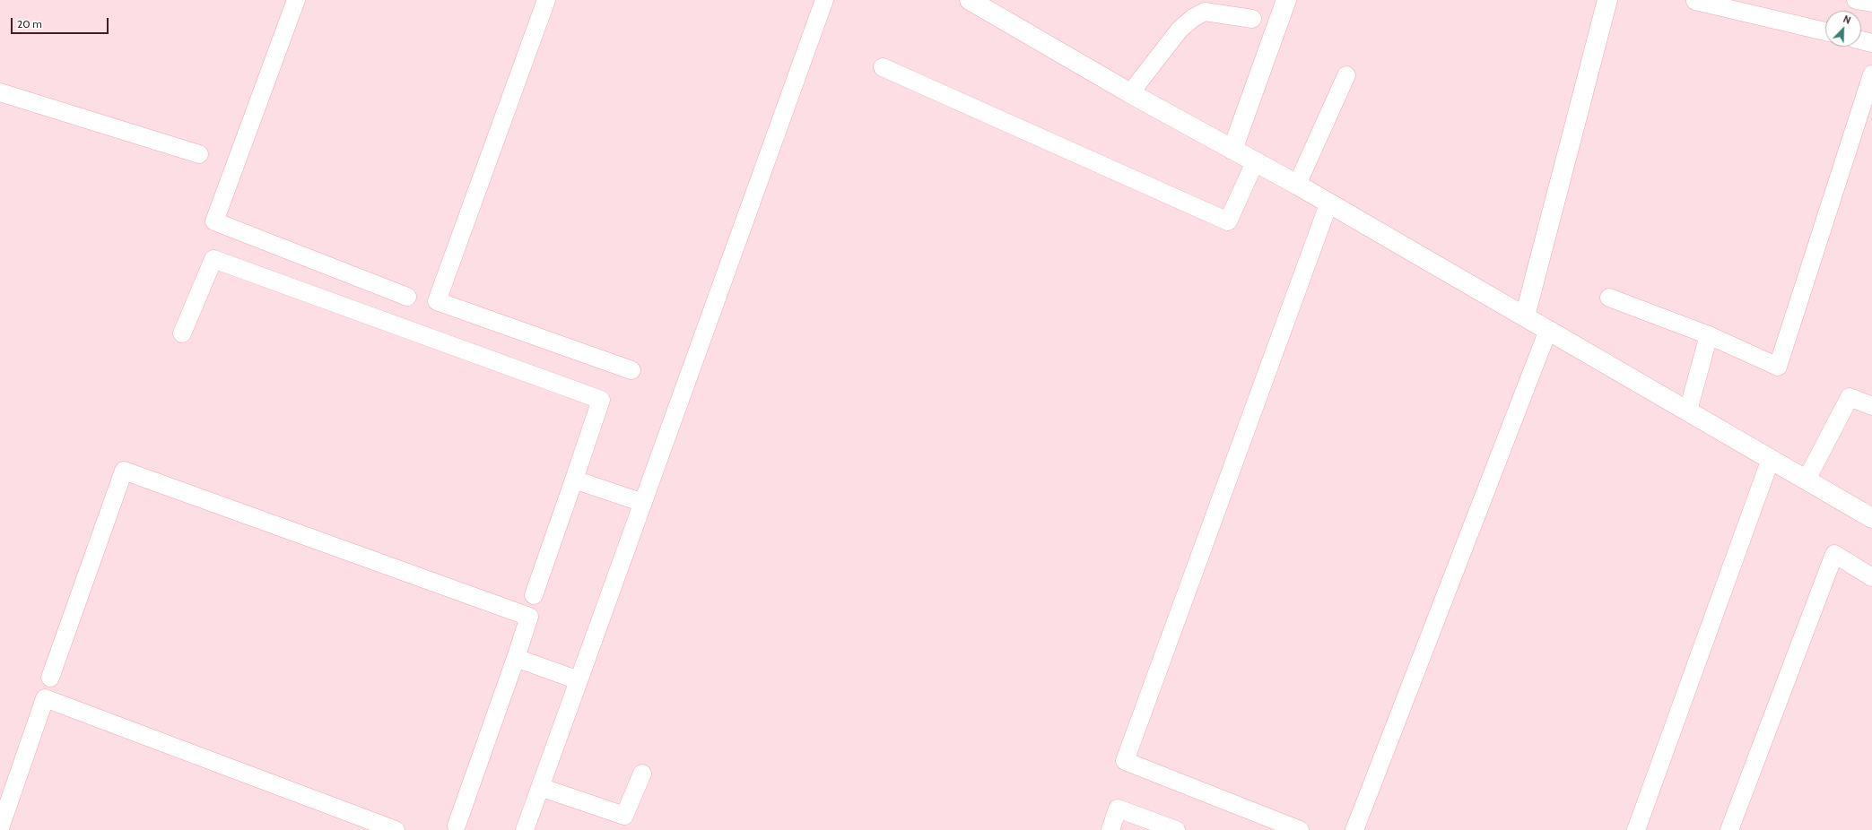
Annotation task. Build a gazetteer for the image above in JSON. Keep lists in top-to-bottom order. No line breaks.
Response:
{"scale_bar":"20 m","north":"top right"}
